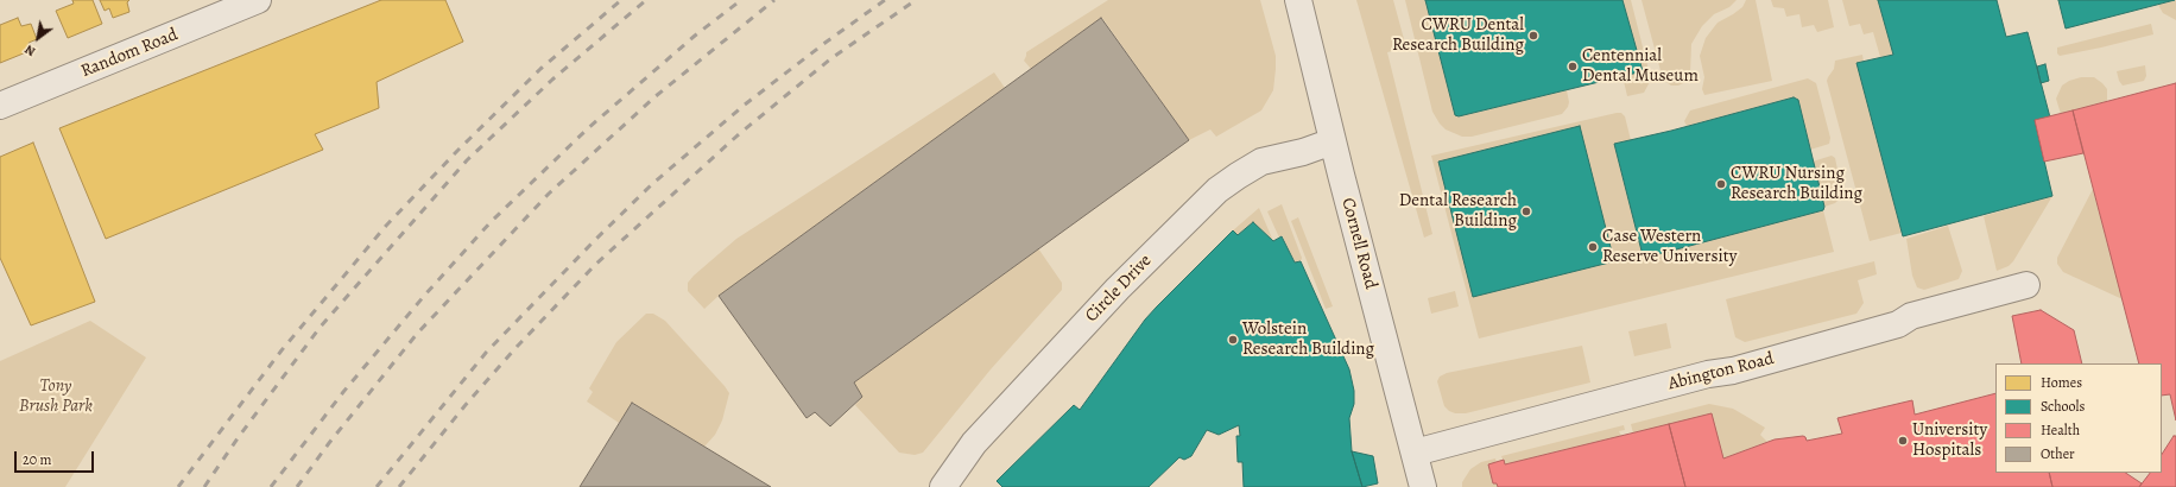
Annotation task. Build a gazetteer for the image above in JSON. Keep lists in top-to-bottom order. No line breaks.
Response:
{"streets":{"street":["Random Road","Cornell Road","Circle Drive","Abington Road"]},"crossings":[["Cornell Road","Circle Drive"],["Cornell Road","Abington Road"]],"parks":["Tony Brush Park"],"places":["CWRU Dental Research Building","Centennial Dental Museum","CWRU Nursing Research Building","Dental Research Building","Case Western Reserve University","Wolstein Research Building","University Hospitals"],"legend":["Homes","Schools","Health","Other"],"scale_bar":"20 m","north":"bottom left"}
